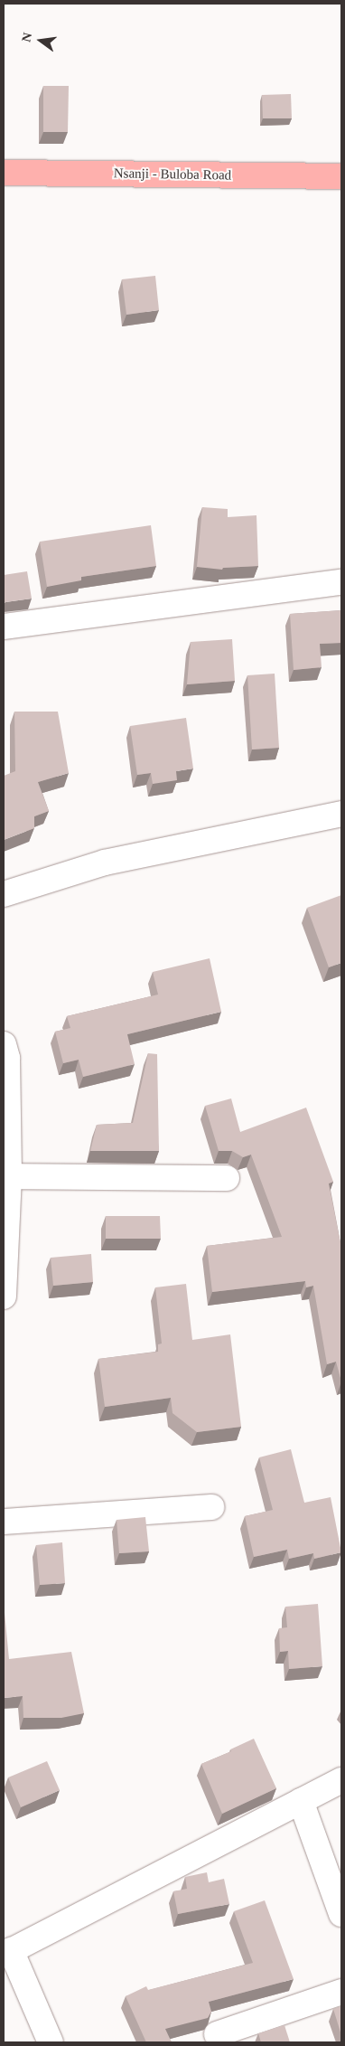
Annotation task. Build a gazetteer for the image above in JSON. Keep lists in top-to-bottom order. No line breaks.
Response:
{"streets":{"main road":["Nsanji - Buloba Road"]},"north":"left"}
